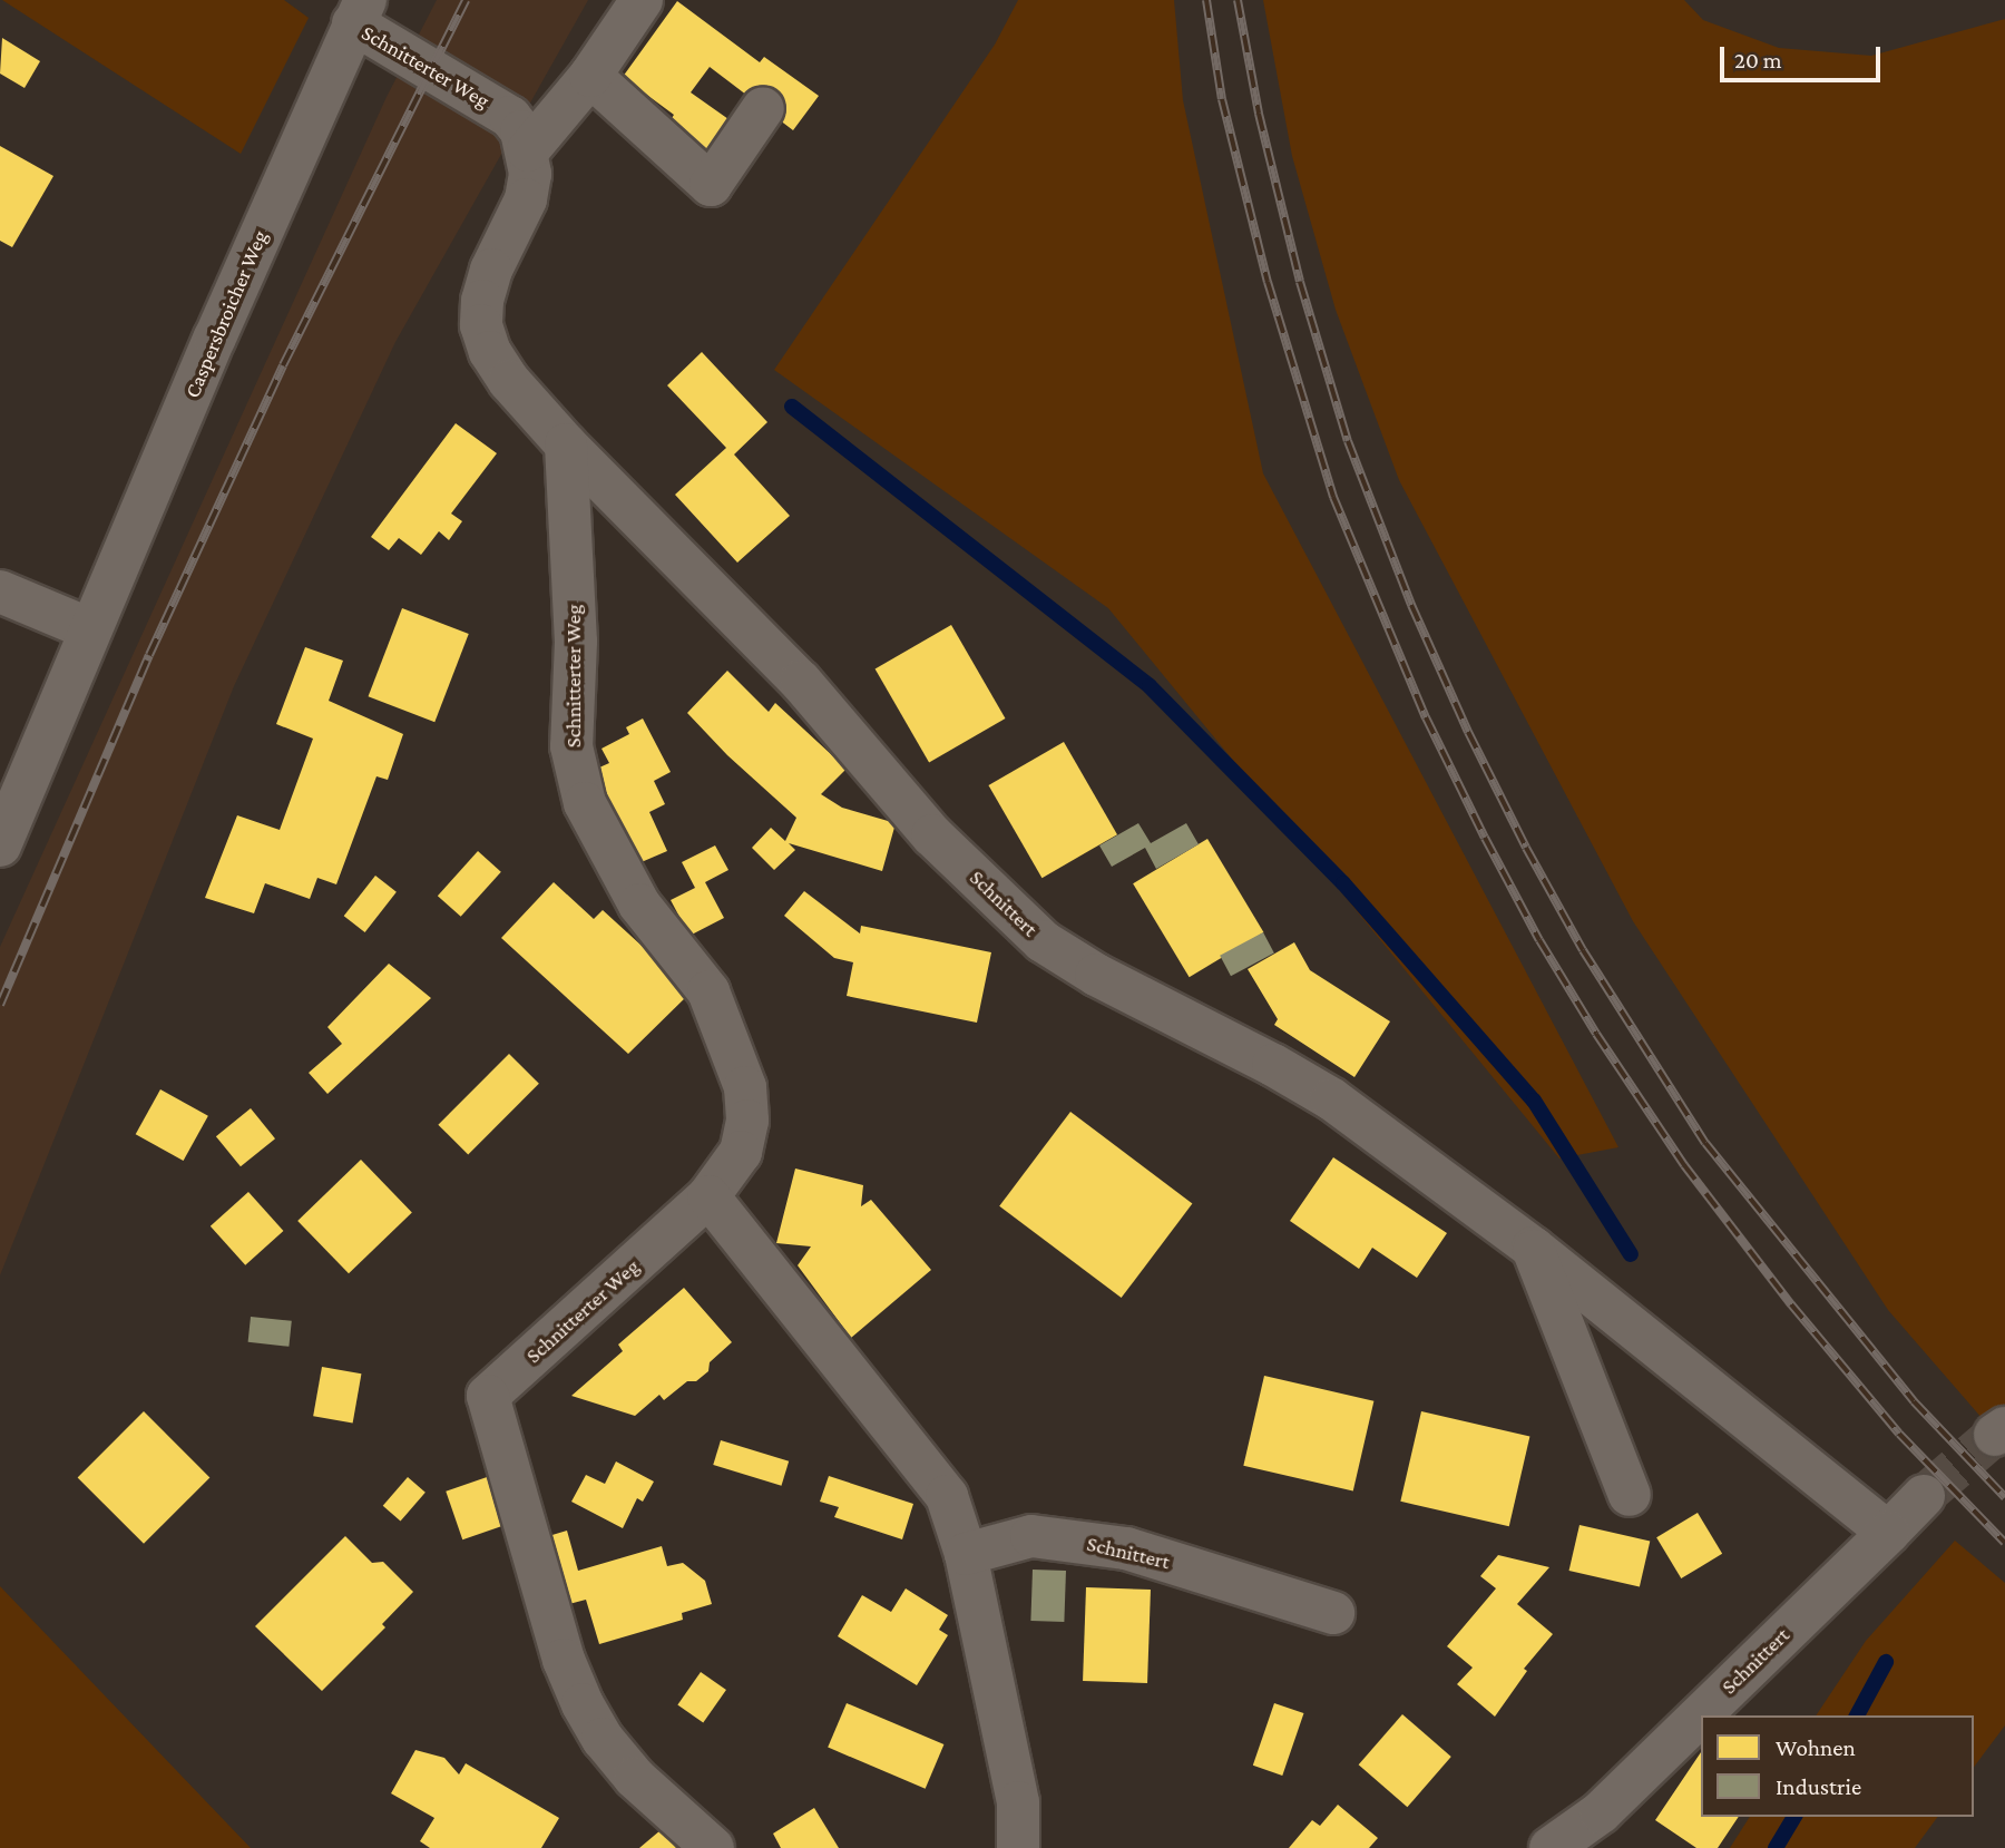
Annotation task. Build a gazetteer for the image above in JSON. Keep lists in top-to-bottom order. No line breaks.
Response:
{"streets":{"street":["Schnitterter Weg","Caspersbroicher Weg","Schnittert"]},"crossings":[["Schnitterter Weg","Caspersbroicher Weg"],["Schnitterter Weg","Schnittert"]],"legend":["Wohnen","Industrie"],"scale_bar":"20 m"}
